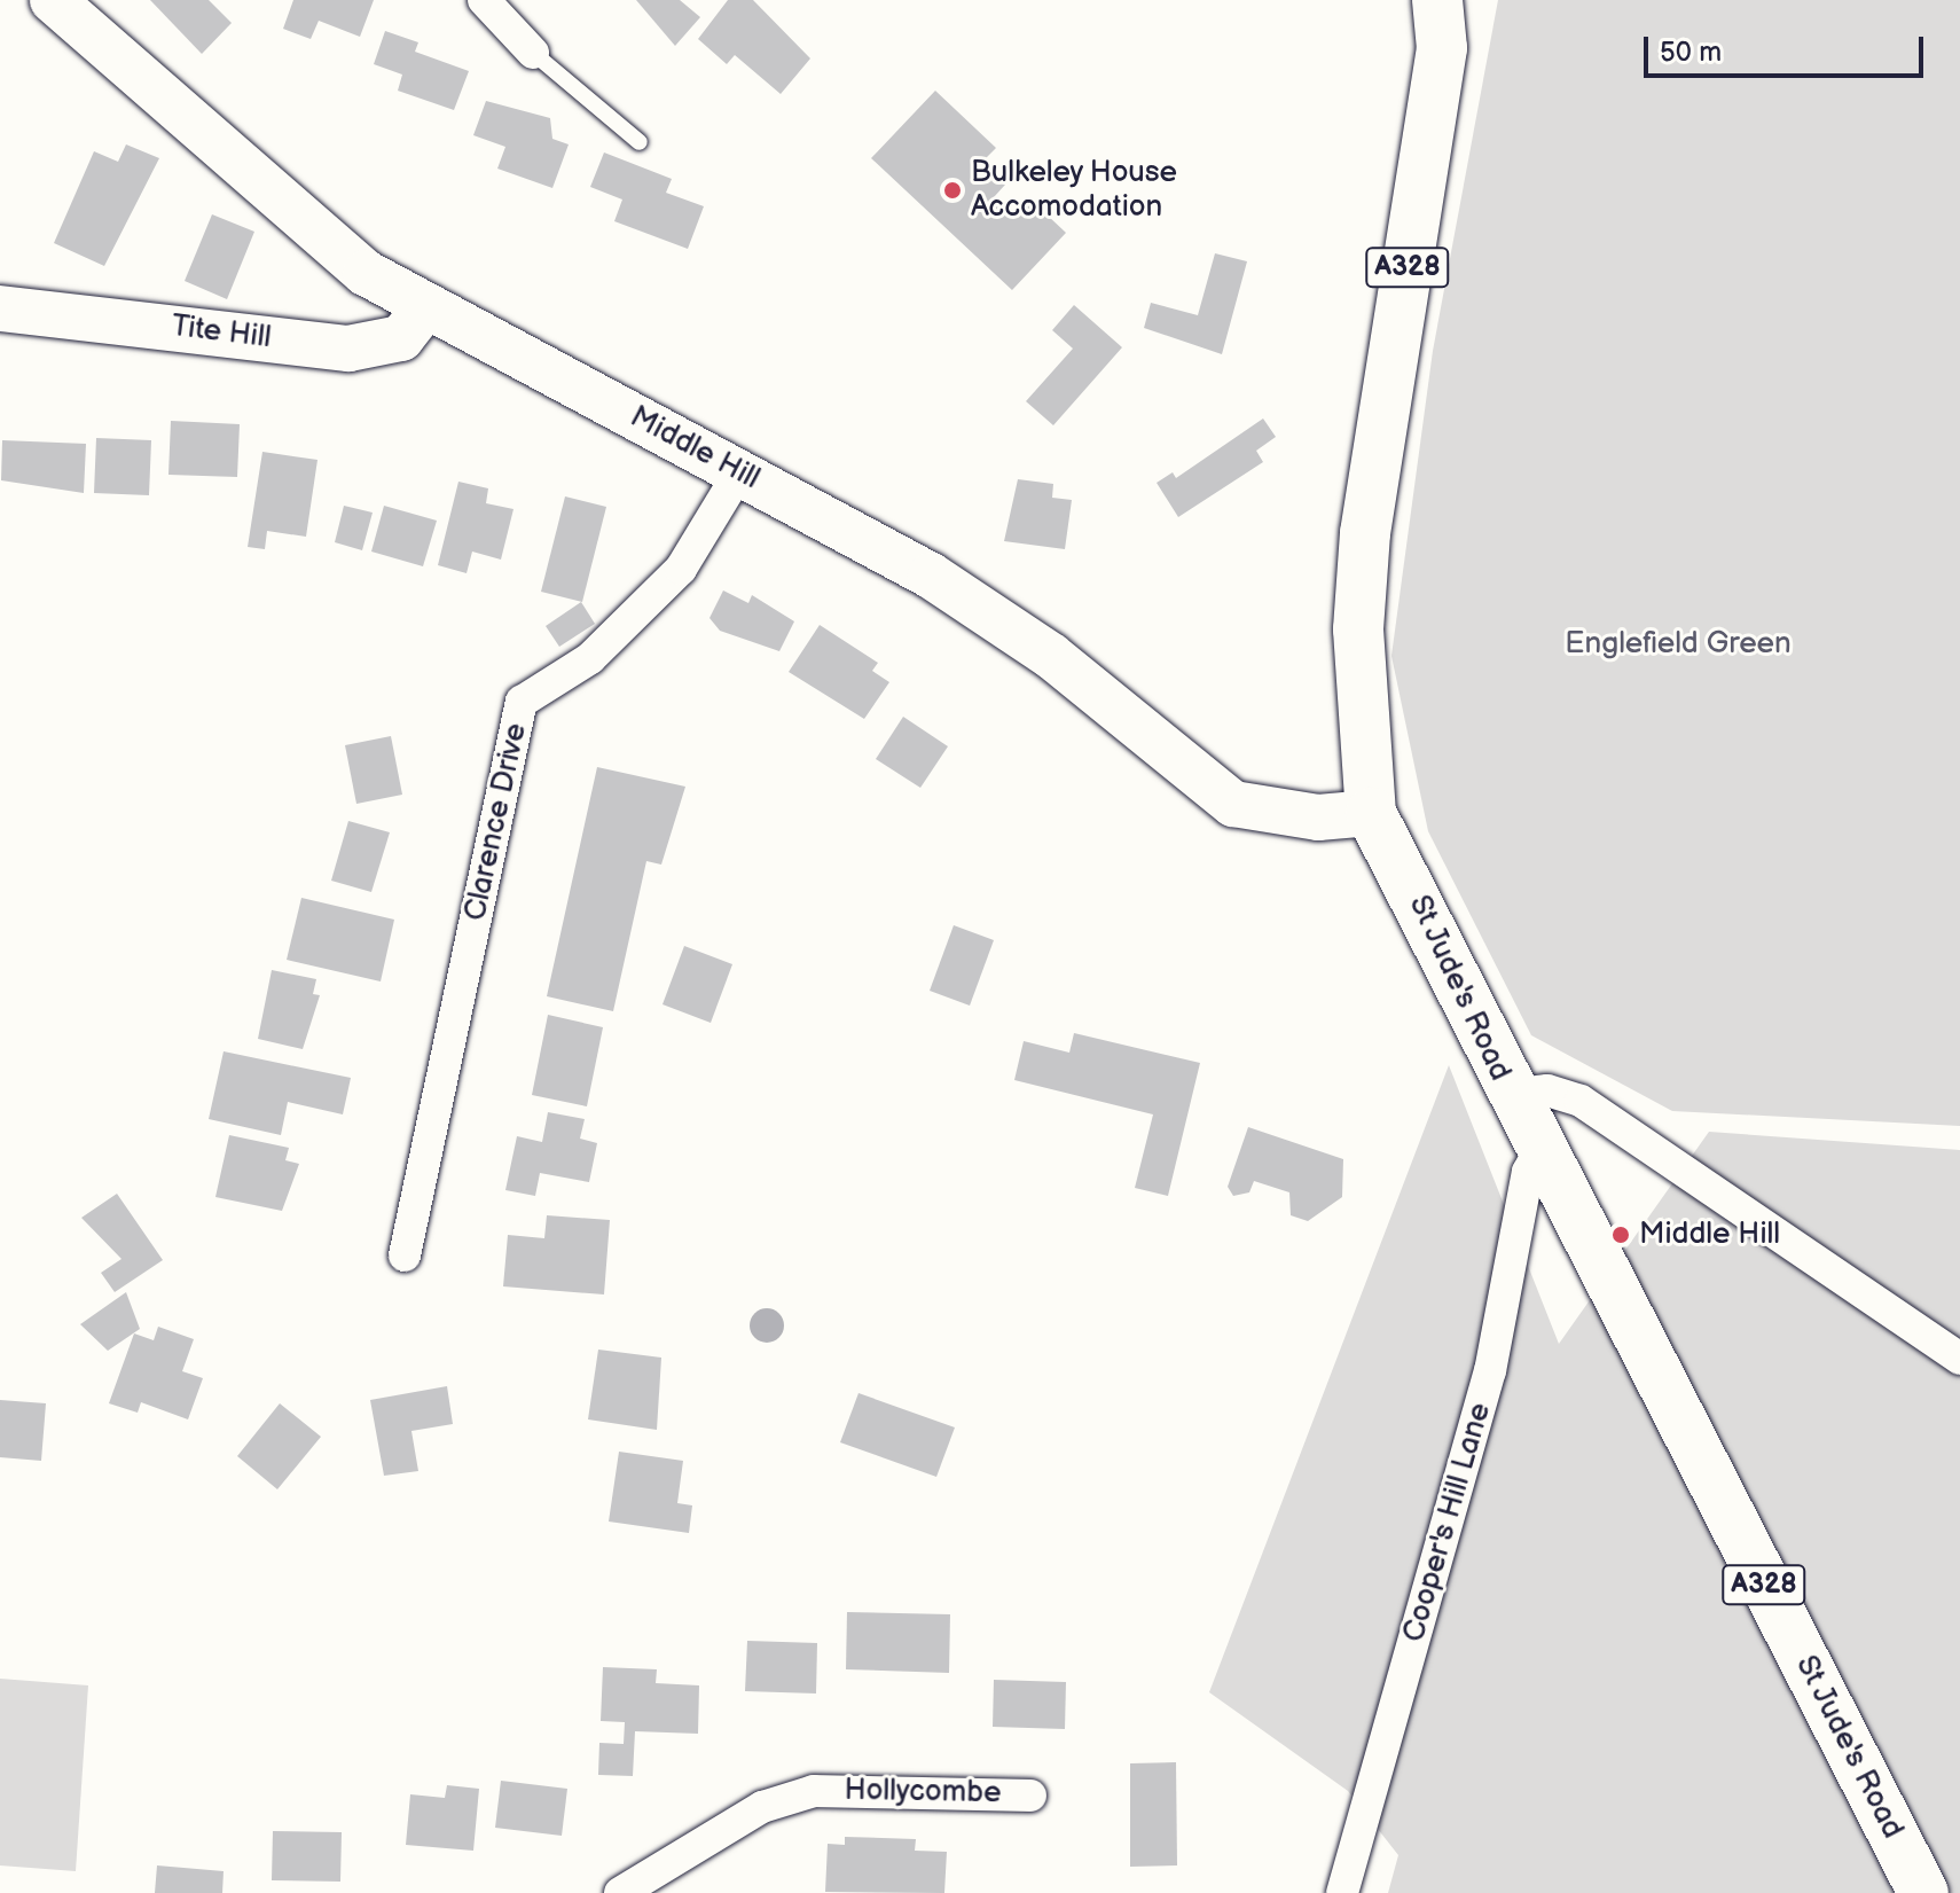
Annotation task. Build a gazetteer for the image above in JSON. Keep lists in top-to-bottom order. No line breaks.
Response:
{"streets":{"main road":["A328","St Jude's Road"],"street":["Tite Hill","Middle Hill","Clarence Drive","Cooper's Hill Lane","Hollycombe"]},"crossings":[["Tite Hill","Middle Hill"],["Middle Hill","Clarence Drive"],["Middle Hill","St Jude's Road"],["St Jude's Road","Cooper's Hill Lane"]],"parks":["Englefield Green"],"places":["Bulkeley House Accomodation","Middle Hill"],"scale_bar":"50 m"}
